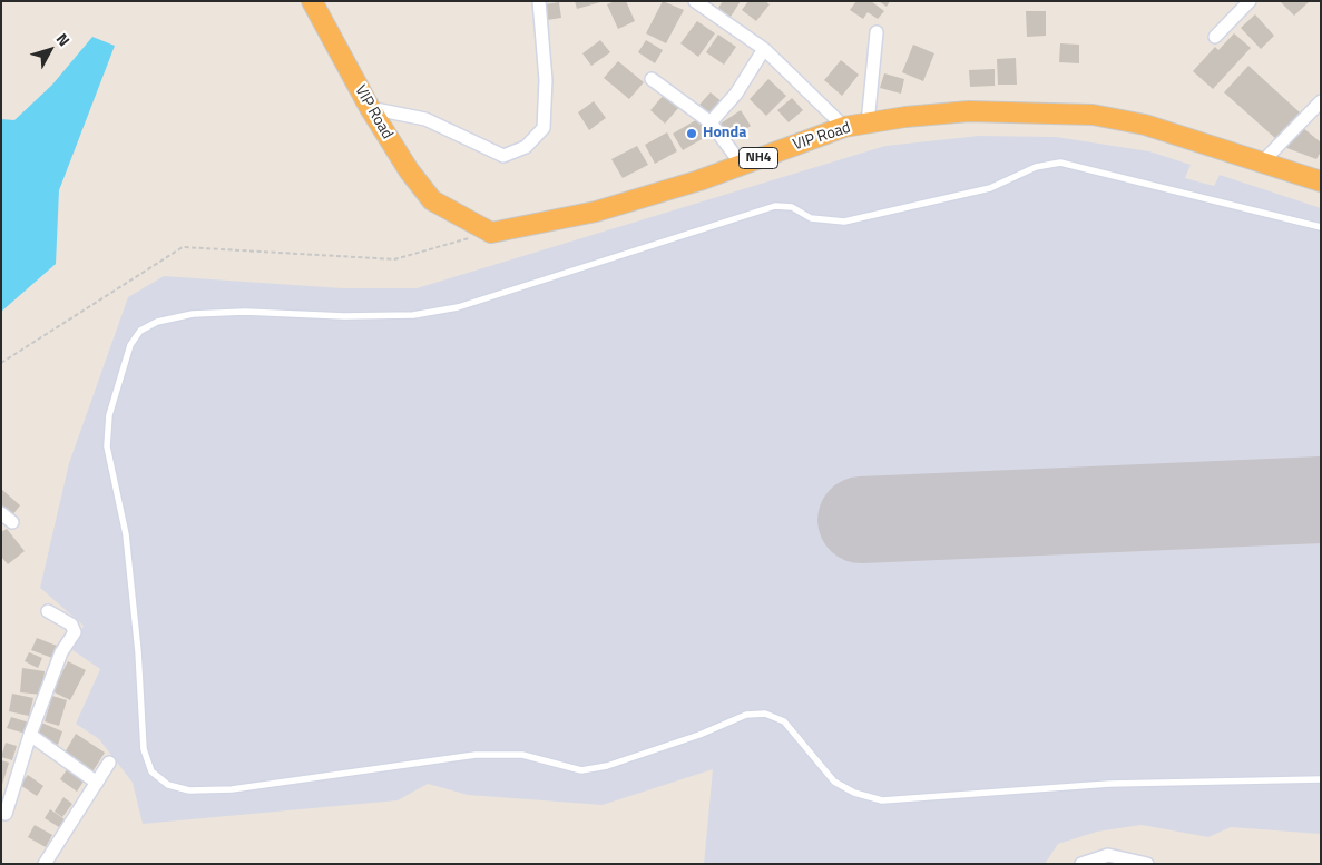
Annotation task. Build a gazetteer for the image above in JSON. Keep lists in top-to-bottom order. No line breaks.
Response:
{"streets":{"highway":["VIP Road","NH4"]},"places":["Honda"],"north":"top right"}
